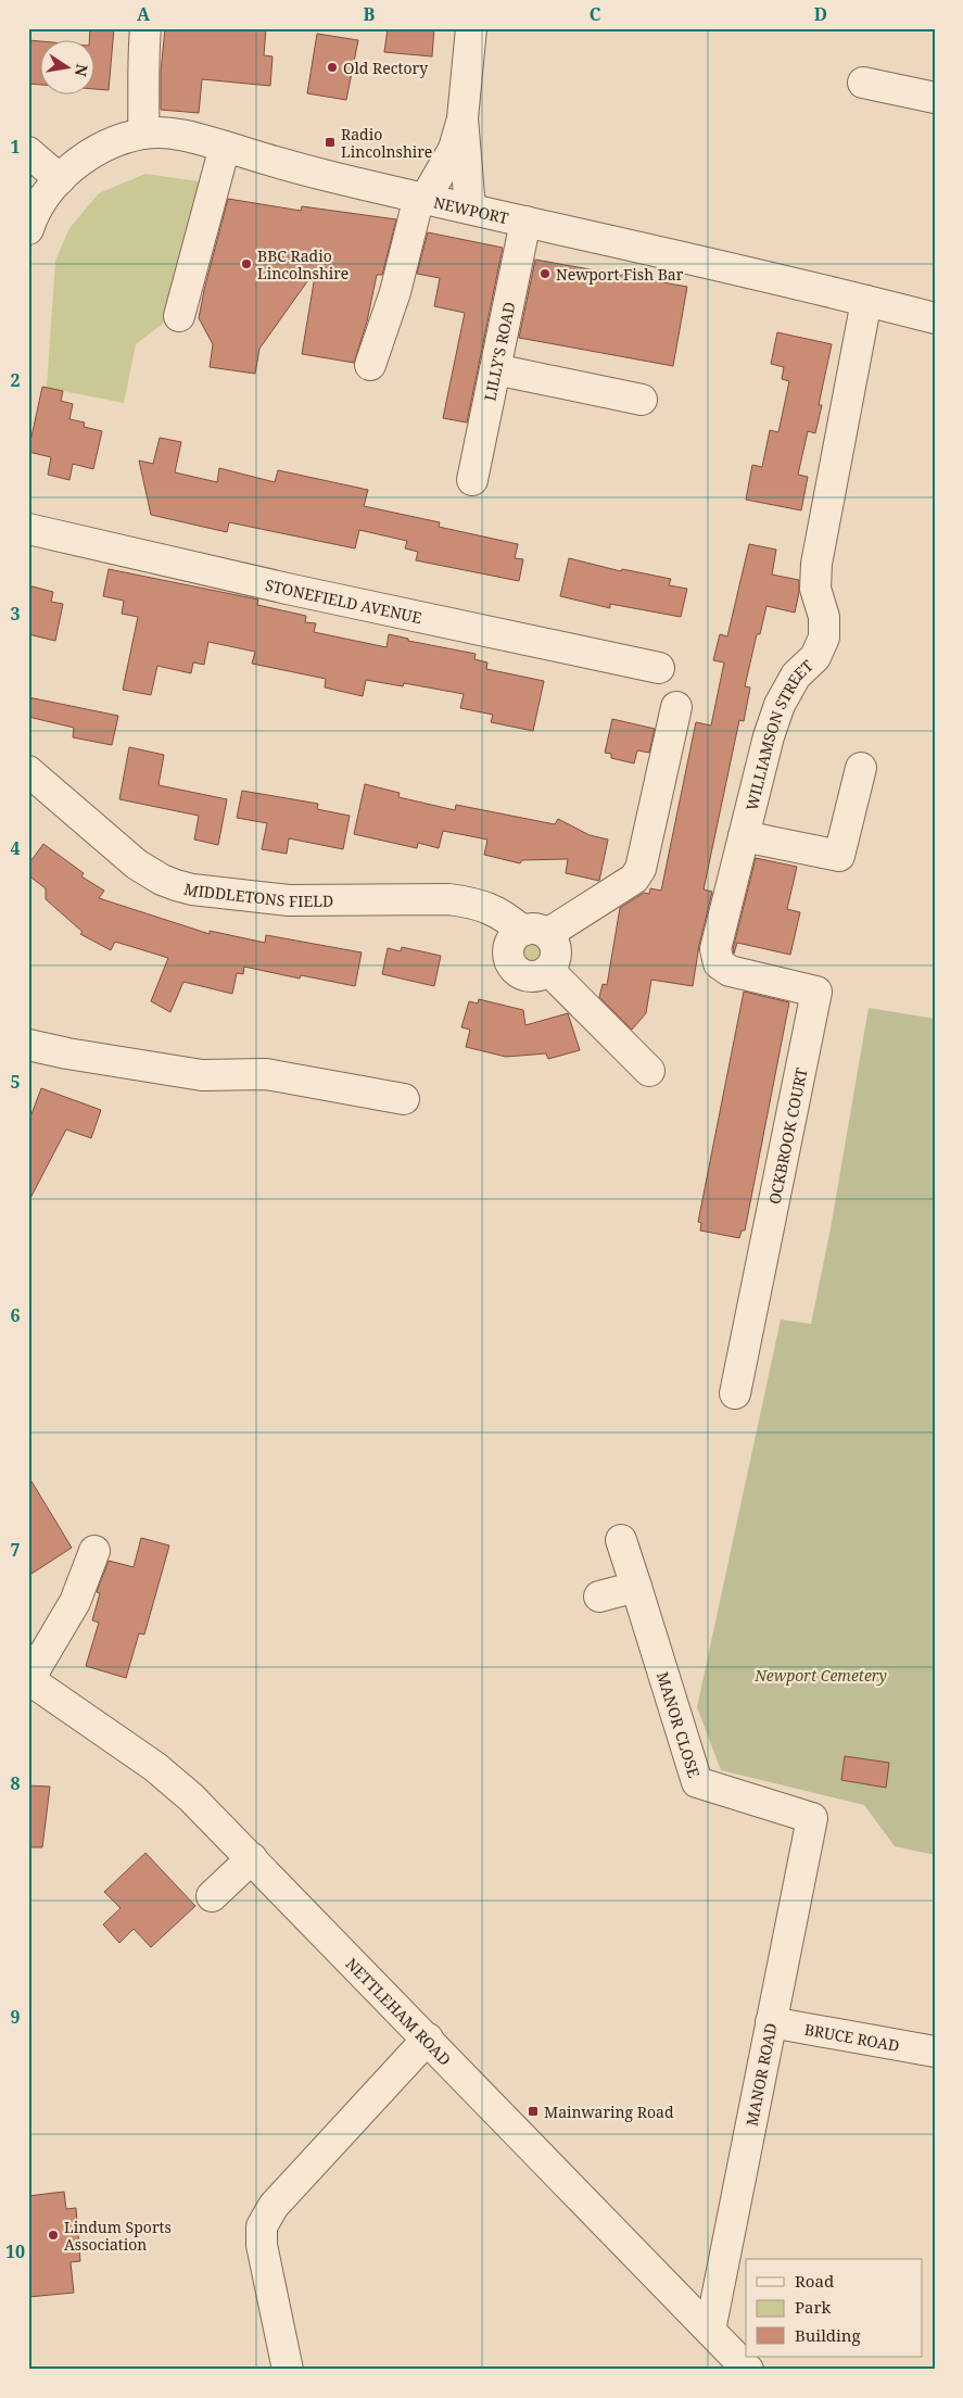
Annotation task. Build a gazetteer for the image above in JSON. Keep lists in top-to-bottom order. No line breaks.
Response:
{"streets":{"street":["NEWPORT","LILLY'S ROAD","STONEFIELD AVENUE","WILLIAMSON STREET","MIDDLETONS FIELD","OCKBROOK COURT","MANOR CLOSE","NETTLEHAM ROAD","BRUCE ROAD","MANOR ROAD"]},"crossings":[["NEWPORT","LILLY'S ROAD"],["NEWPORT","WILLIAMSON STREET"],["WILLIAMSON STREET","OCKBROOK COURT"],["MANOR CLOSE","MANOR ROAD"],["NETTLEHAM ROAD","MANOR ROAD"],["BRUCE ROAD","MANOR ROAD"]],"parks":["Newport Cemetery"],"places":{"other":["Old Rectory","BBC Radio Lincolnshire","Newport Fish Bar","Lindum Sports Association"],"transit":["Radio Lincolnshire","Mainwaring Road"]},"legend":["Road","Park","Building"],"north":"right","grid":{"columns":["A","B","C","D"],"rows":["1","2","3","4","5","6","7","8","9","10"]}}
